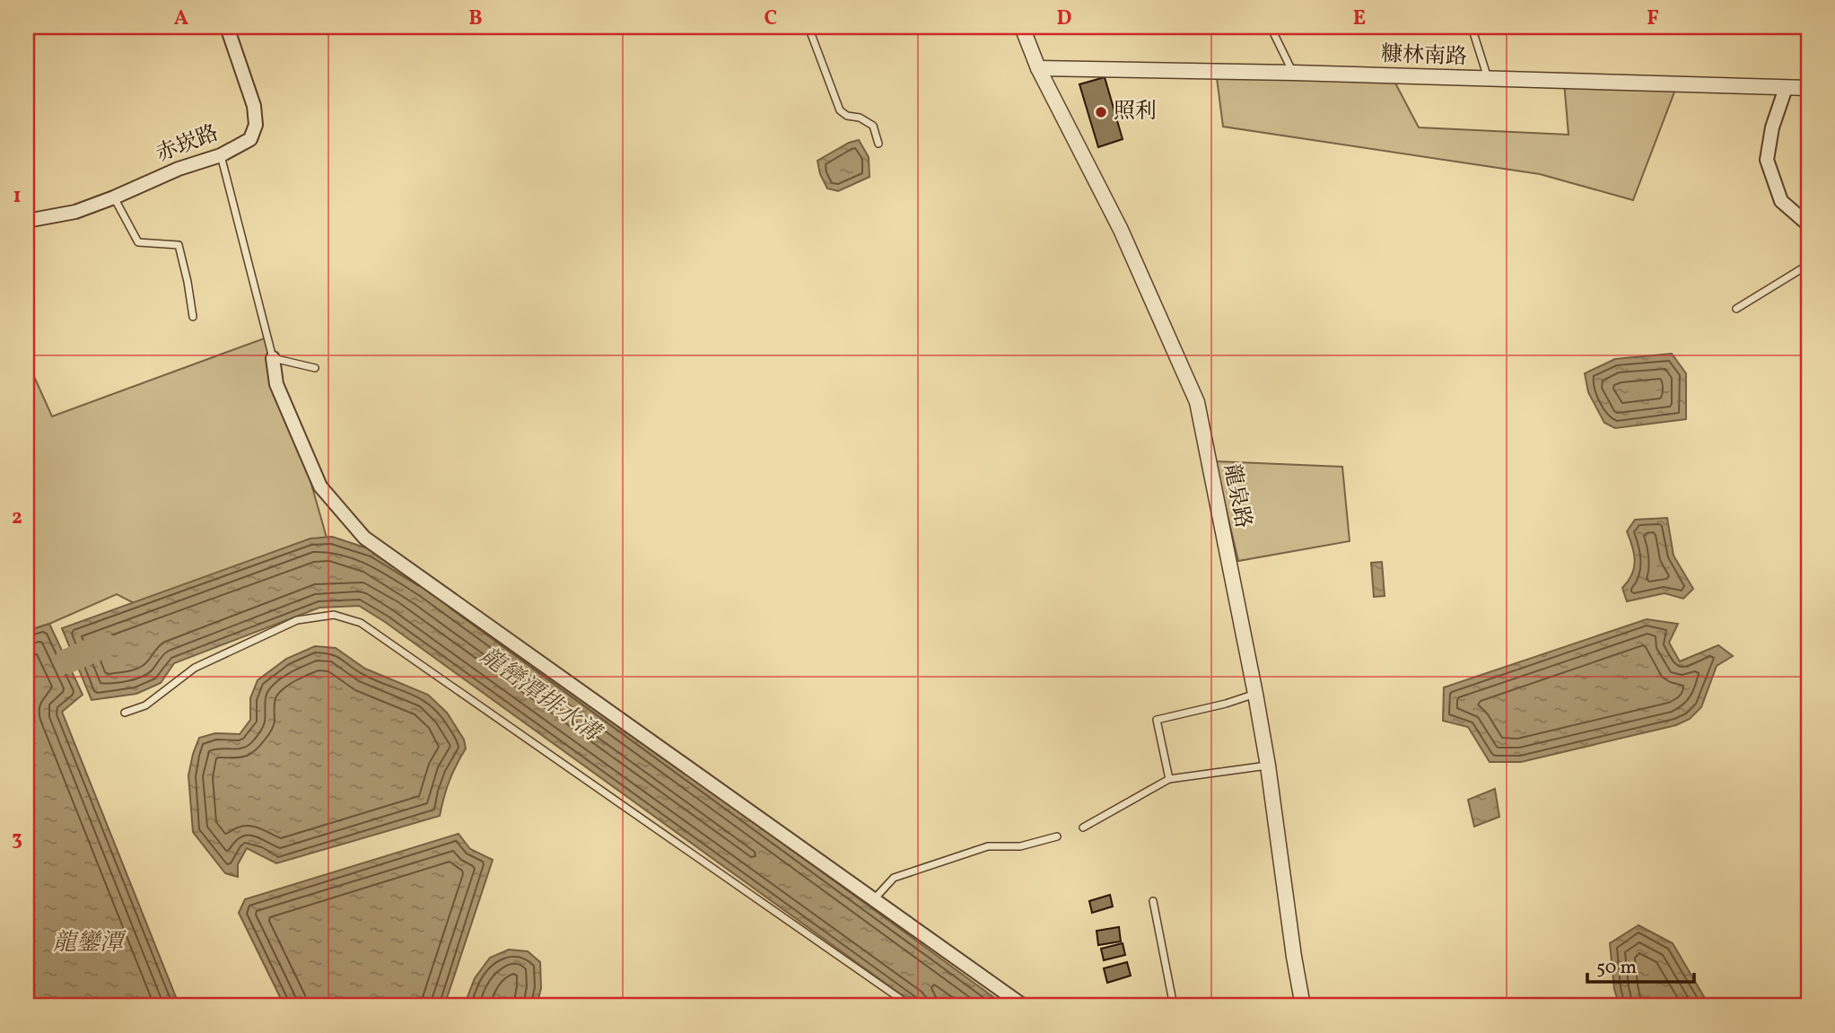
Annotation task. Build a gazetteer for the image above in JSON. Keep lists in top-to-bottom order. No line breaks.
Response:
{"streets":{"street":["糠林南路","赤崁路","龍泉路"]},"crossings":[["糠林南路","龍泉路"]],"water":["龍巒潭排水溝","龍鑾潭"],"places":["照利"],"scale_bar":"50 m","grid":{"columns":["A","B","C","D","E","F"],"rows":["1","2","3"]}}
